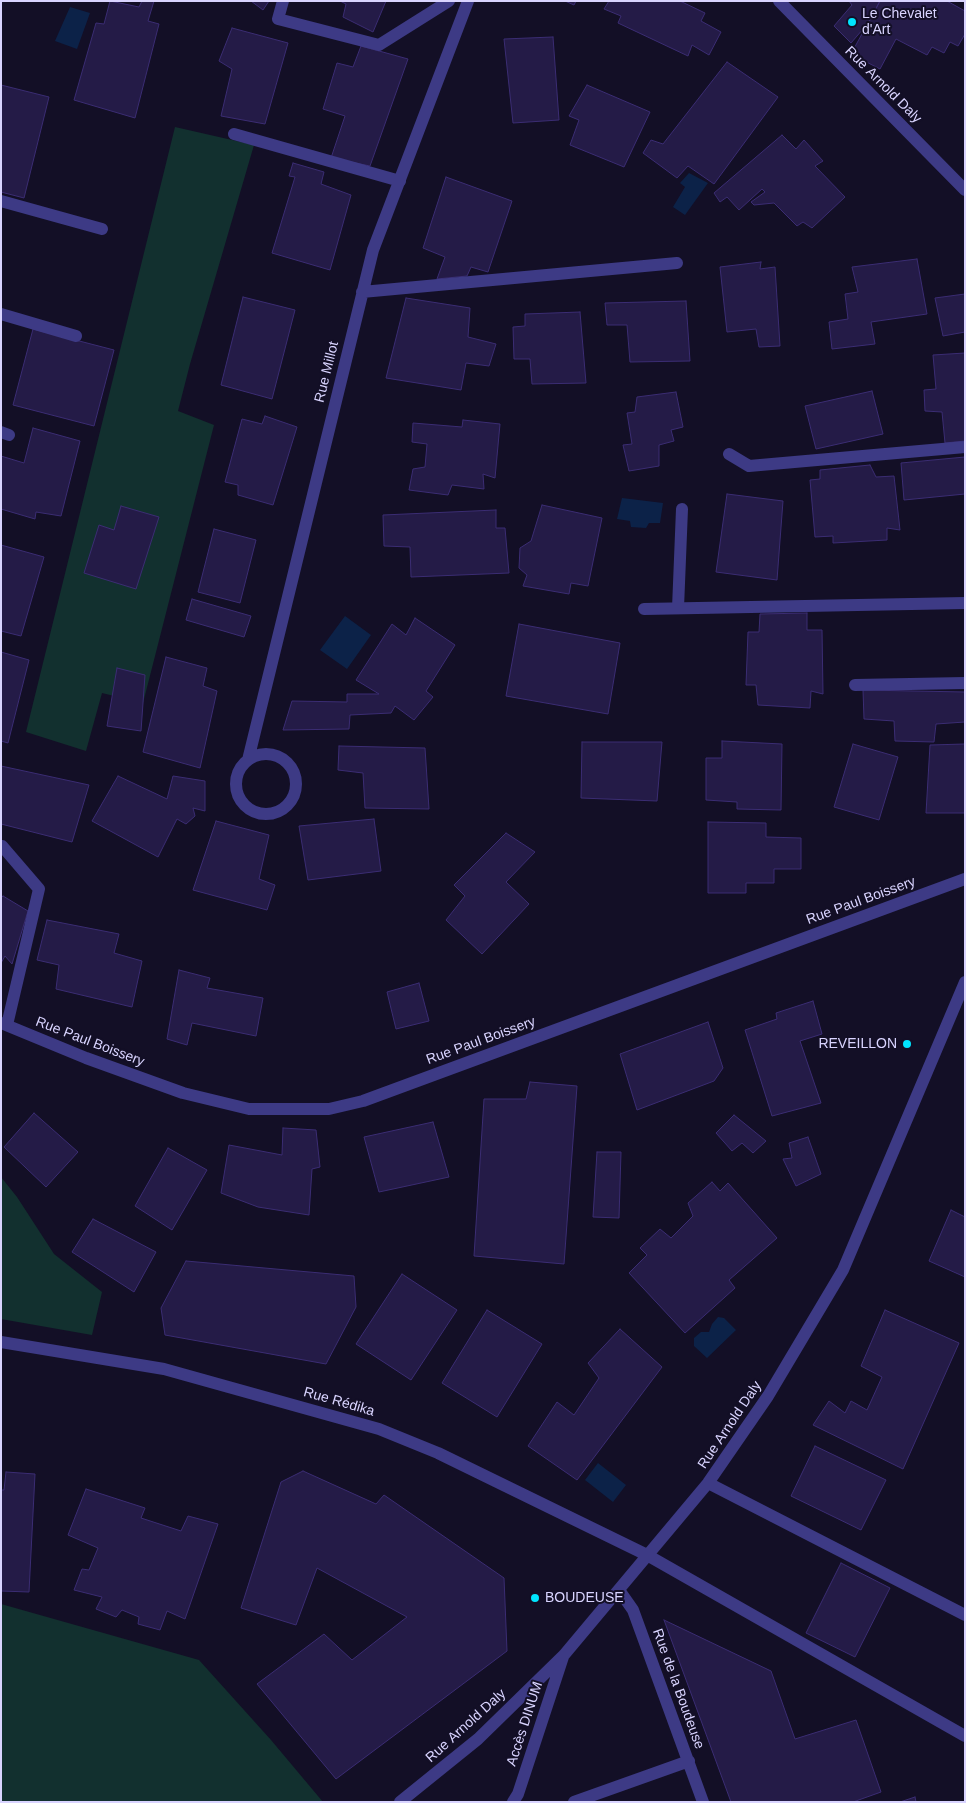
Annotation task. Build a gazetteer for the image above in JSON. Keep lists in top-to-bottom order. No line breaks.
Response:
{"streets":{"street":["Rue Arnold Daly","Rue Millot","Rue Paul Boissery","Rue Rédika","Rue de la Boudeuse","Accès DINUM"]},"crossings":[["Rue Arnold Daly","Rue Rédika"],["Rue Arnold Daly","Rue de la Boudeuse"],["Rue Arnold Daly","Accès DINUM"]],"places":["Le Chevalet d'Art","REVEILLON","BOUDEUSE"]}
